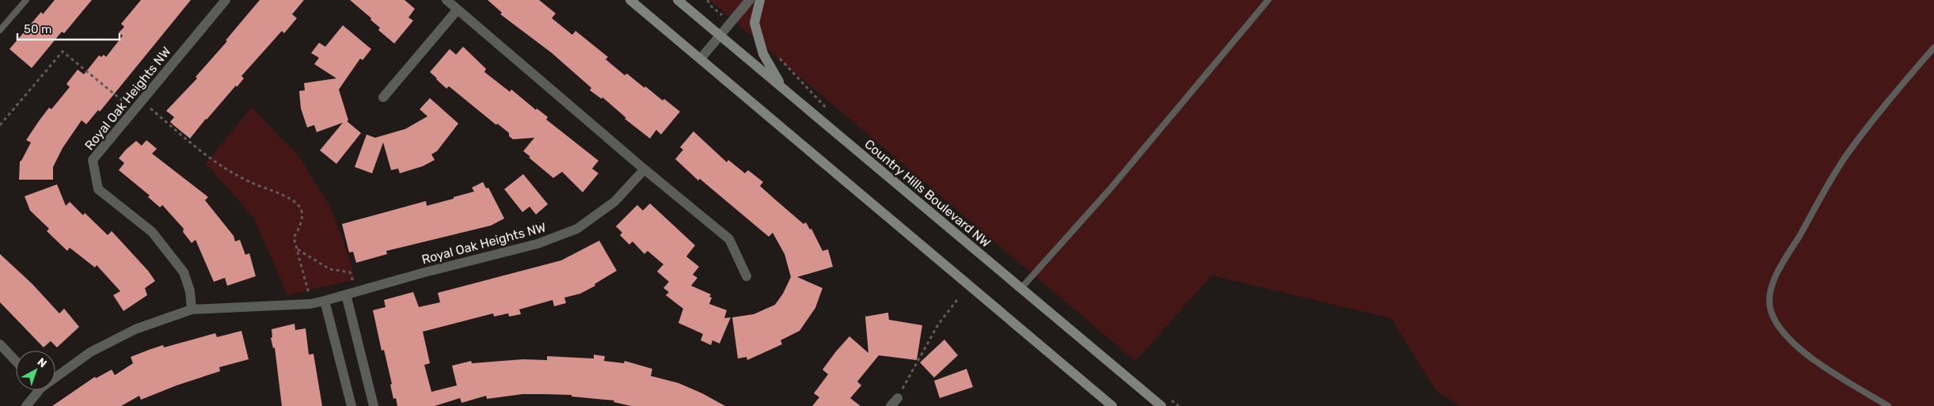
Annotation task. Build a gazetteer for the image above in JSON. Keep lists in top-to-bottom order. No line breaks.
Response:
{"streets":{"main road":["Country Hills Boulevard NW"],"street":["Royal Oak Heights NW"]},"scale_bar":"50 m","north":"top right"}
